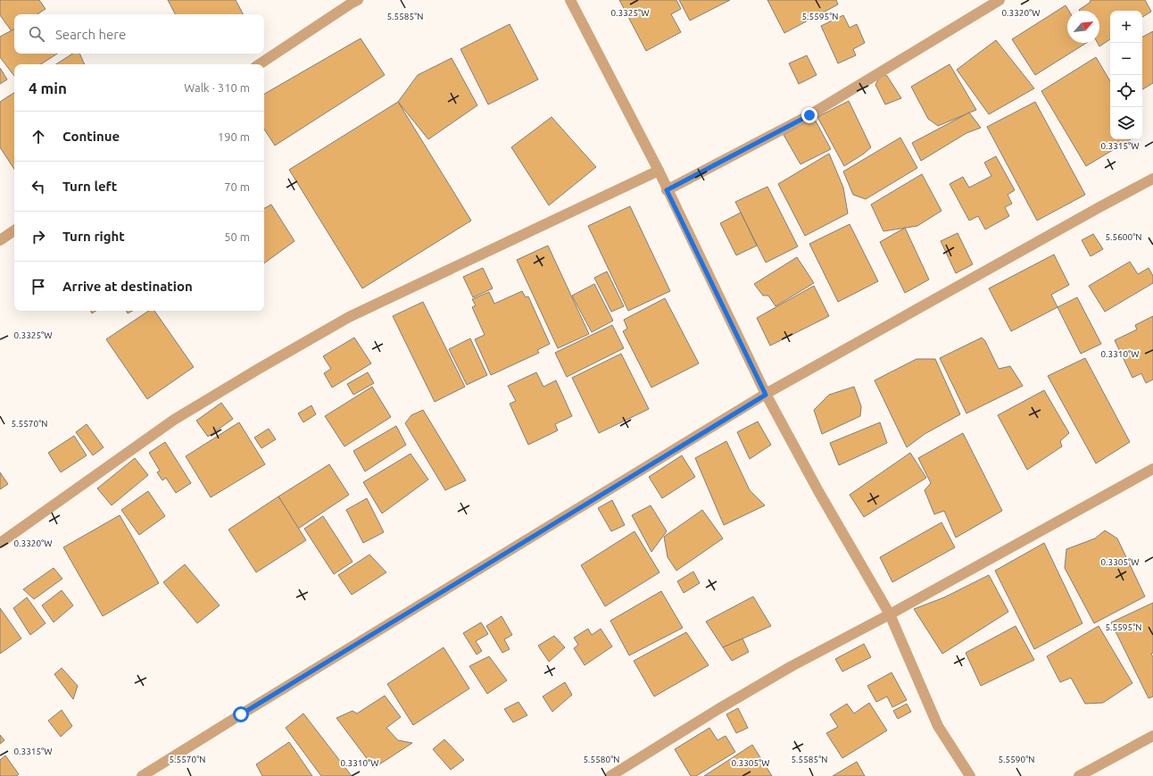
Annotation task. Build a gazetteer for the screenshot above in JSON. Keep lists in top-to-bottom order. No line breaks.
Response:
{"north":"top right","page":{"map_buttons":["+","−"],"search":"Search here","heading":["4 min","Walk · 310 m"],"list":[["Continue","190 m"],["Turn left","70 m"],["Turn right","50 m"],"Arrive at destination"]},"coordinates":["0.3325°W","0.3320°W","5.5585°N","5.5595°N","0.3315°W","5.5600°N","0.3310°W","5.5570°N","0.3305°W","5.5580°N","5.5590°N"]}
